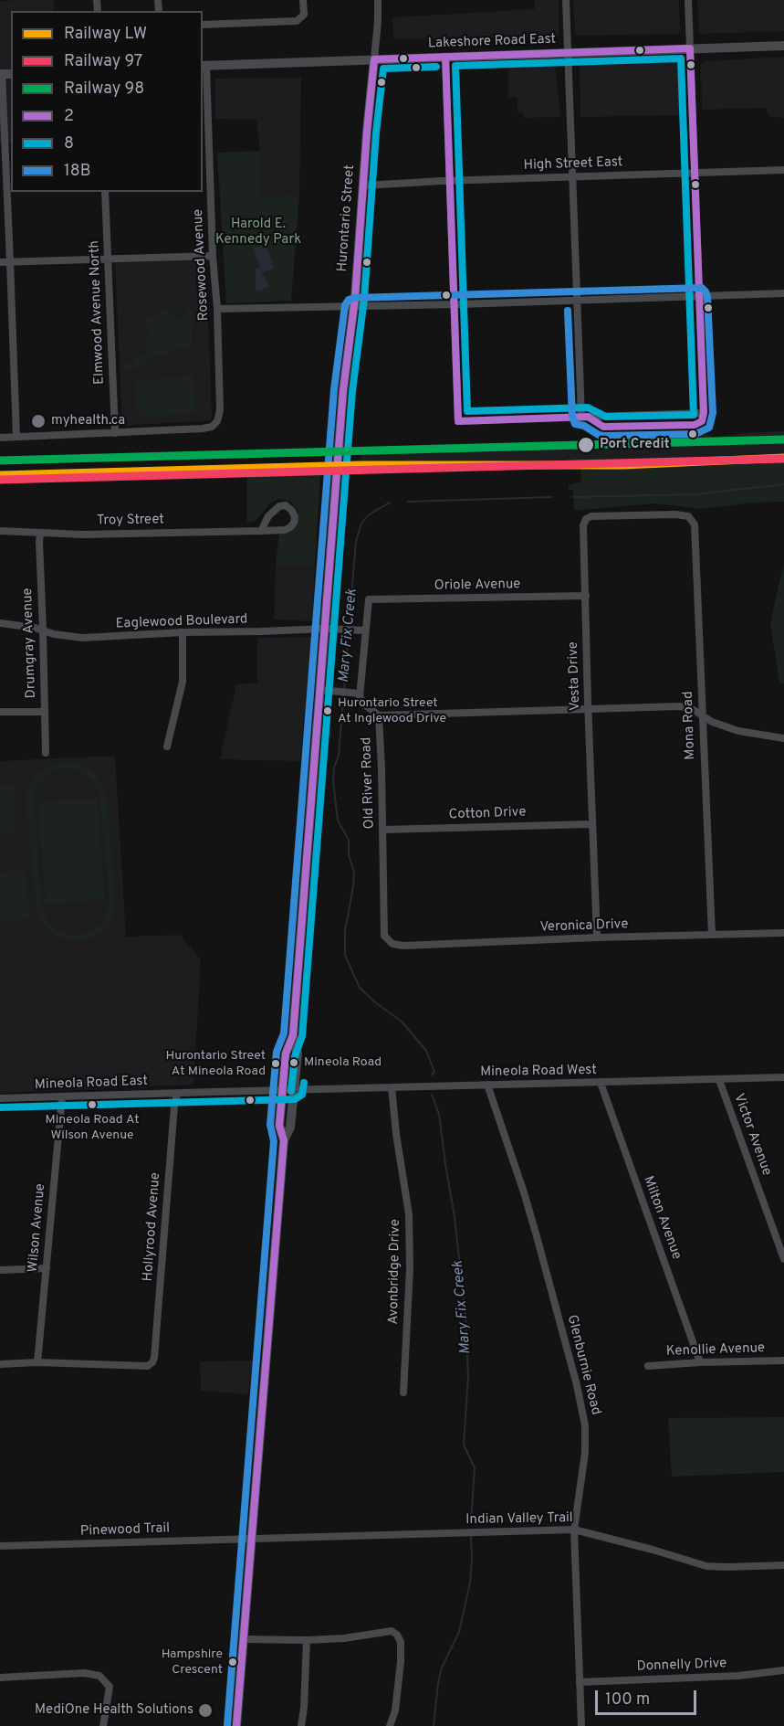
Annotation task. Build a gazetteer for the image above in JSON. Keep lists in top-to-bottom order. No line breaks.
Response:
{"streets":{"main road":["Lakeshore Road East","Hurontario Street"],"street":["High Street East","Rosewood Avenue","Elmwood Avenue North","Troy Street","Oriole Avenue","Eaglewood Boulevard","Drumgray Avenue","Vesta Drive","Mona Road","Old River Road","Cotton Drive","Veronica Drive","Mineola Road West","Mineola Road East","Victor Avenue","Milton Avenue","Hollyrood Avenue","Wilson Avenue","Avonbridge Drive","Kenollie Avenue","Glenburnie Road","Indian Valley Trail","Pinewood Trail","Donnelly Drive"]},"crossings":[["Lakeshore Road East","Hurontario Street"],["Lakeshore Road East","Rosewood Avenue"],["High Street East","Hurontario Street"],["Hurontario Street","Eaglewood Boulevard"],["Hurontario Street","Mineola Road West"],["Hurontario Street","Mineola Road East"],["Hurontario Street","Indian Valley Trail"],["Hurontario Street","Pinewood Trail"],["Rosewood Avenue","Elmwood Avenue North"],["Troy Street","Drumgray Avenue"],["Oriole Avenue","Eaglewood Boulevard"],["Oriole Avenue","Vesta Drive"],["Eaglewood Boulevard","Drumgray Avenue"],["Vesta Drive","Mona Road"],["Vesta Drive","Cotton Drive"],["Vesta Drive","Veronica Drive"],["Mona Road","Veronica Drive"],["Old River Road","Cotton Drive"],["Old River Road","Veronica Drive"],["Mineola Road West","Victor Avenue"],["Mineola Road West","Milton Avenue"],["Mineola Road West","Avonbridge Drive"],["Mineola Road West","Glenburnie Road"],["Mineola Road East","Hollyrood Avenue"],["Mineola Road East","Wilson Avenue"],["Milton Avenue","Kenollie Avenue"],["Hollyrood Avenue","Wilson Avenue"],["Glenburnie Road","Indian Valley Trail"],["Glenburnie Road","Donnelly Drive"],["Indian Valley Trail","Pinewood Trail"]],"water":["Mary Fix Creek"],"parks":["Harold E. Kennedy Park"],"places":["myhealth.ca","Port Credit","Hurontario Street At Inglewood Drive","Mineola Road","Hurontario Street At Mineola Road","Mineola Road At Wilson Avenue","Hampshire Crescent","MediOne Health Solutions"],"lines":["transit line 2","transit line 8","transit line 18B","rail line 98","rail line LW","rail line 97"],"legend":["Railway LW","Railway 97","Railway 98","2","8","18B"],"scale_bar":"100 m"}
